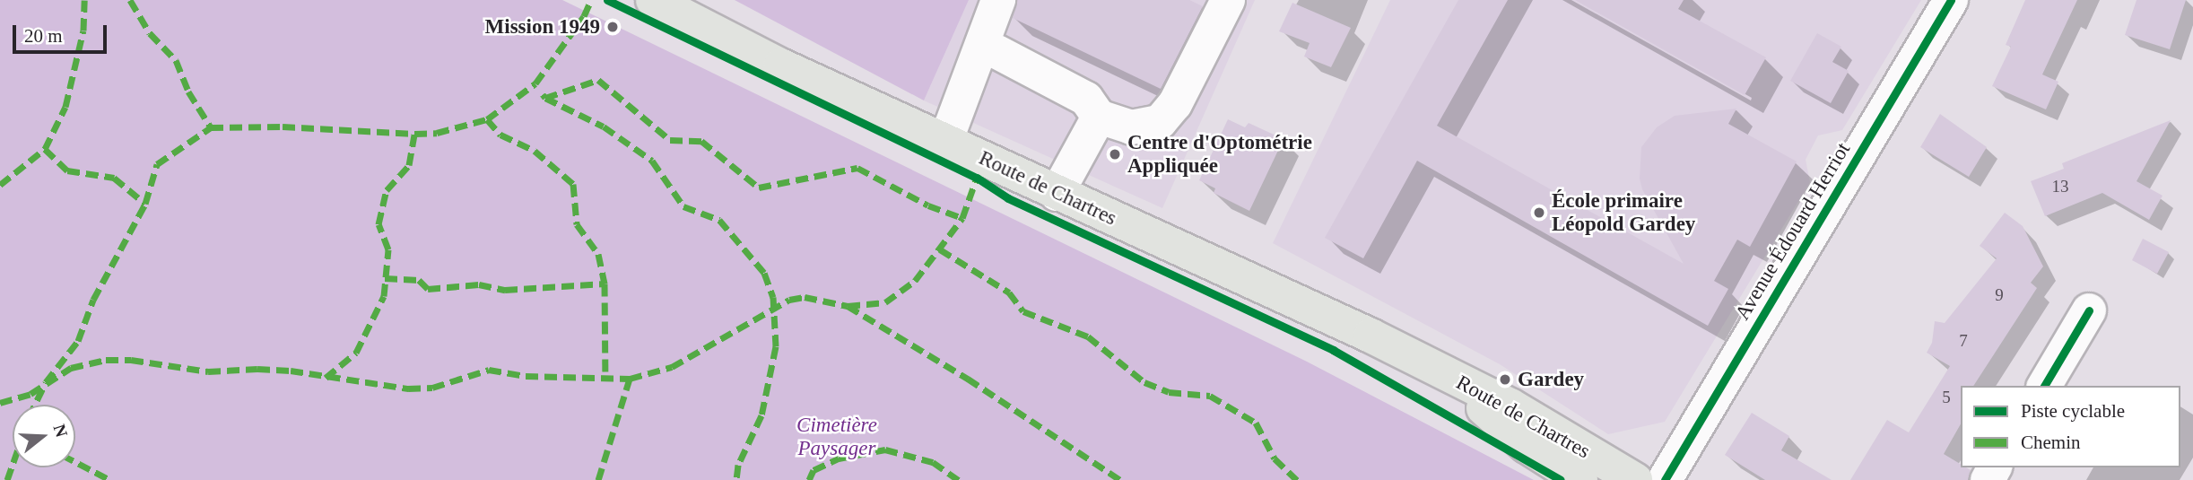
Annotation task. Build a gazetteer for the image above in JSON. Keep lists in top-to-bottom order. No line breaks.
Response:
{"streets":{"main road":["Route de Chartres"],"street":["Avenue Édouard Herriot"]},"parks":["Cimetière Paysager"],"places":["Mission 1949","Centre d'Optométrie Appliquée","École primaire Léopold Gardey","Gardey"],"house_numbers":["13","9","7","5"],"legend":["Piste cyclable","Chemin"],"scale_bar":"20 m","north":"right"}
